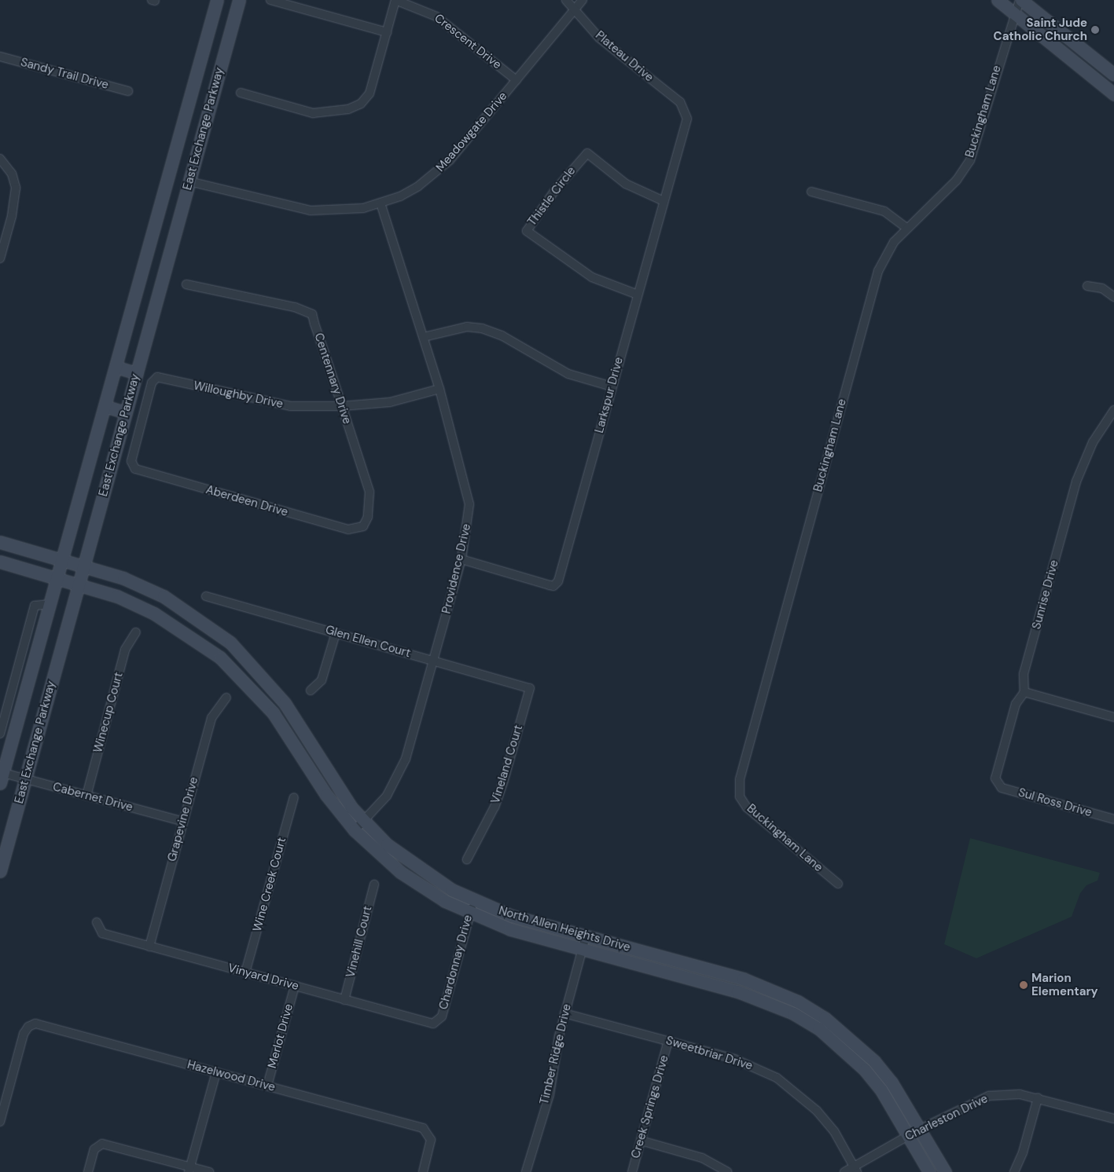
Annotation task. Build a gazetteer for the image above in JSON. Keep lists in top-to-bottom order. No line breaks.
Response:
{"streets":{"main road":["East Exchange Parkway","North Allen Heights Drive"],"street":["Crescent Drive","Plateau Drive","Sandy Trail Drive","Buckingham Lane","Meadowgate Drive","Thistle Circle","Centennary Drive","Willoughby Drive","Larkspur Drive","Aberdeen Drive","Providence Drive","Sunrise Drive","Glen Ellen Court","Winecup Court","Vineland Court","Cabernet Drive","Sul Ross Drive","Grapevine Drive","Wine Creek Court","Vinehill Court","Chardonnay Drive","Vinyard Drive","Merlot Drive","Sweetbriar Drive","Timber Ridge Drive","Hazelwood Drive","Creek Springs Drive","Charleston Drive"]},"crossings":[["Crescent Drive","Meadowgate Drive"],["Plateau Drive","Meadowgate Drive"],["Plateau Drive","Larkspur Drive"],["East Exchange Parkway","Meadowgate Drive"],["East Exchange Parkway","Cabernet Drive"],["East Exchange Parkway","North Allen Heights Drive"],["Meadowgate Drive","Providence Drive"],["Thistle Circle","Larkspur Drive"],["Centennary Drive","Willoughby Drive"],["Centennary Drive","Aberdeen Drive"],["Willoughby Drive","Aberdeen Drive"],["Willoughby Drive","Providence Drive"],["Larkspur Drive","Providence Drive"],["Providence Drive","Glen Ellen Court"],["Providence Drive","North Allen Heights Drive"],["Sunrise Drive","Sul Ross Drive"],["Glen Ellen Court","Vineland Court"],["Winecup Court","Cabernet Drive"],["Cabernet Drive","Grapevine Drive"],["Grapevine Drive","Vinyard Drive"],["Wine Creek Court","Vinyard Drive"],["North Allen Heights Drive","Chardonnay Drive"],["North Allen Heights Drive","Timber Ridge Drive"],["North Allen Heights Drive","Charleston Drive"],["Vinehill Court","Vinyard Drive"],["Chardonnay Drive","Vinyard Drive"],["Vinyard Drive","Merlot Drive"],["Merlot Drive","Hazelwood Drive"],["Sweetbriar Drive","Timber Ridge Drive"],["Sweetbriar Drive","Creek Springs Drive"],["Sweetbriar Drive","Charleston Drive"]],"places":["Saint Jude Catholic Church","Marion Elementary"]}
